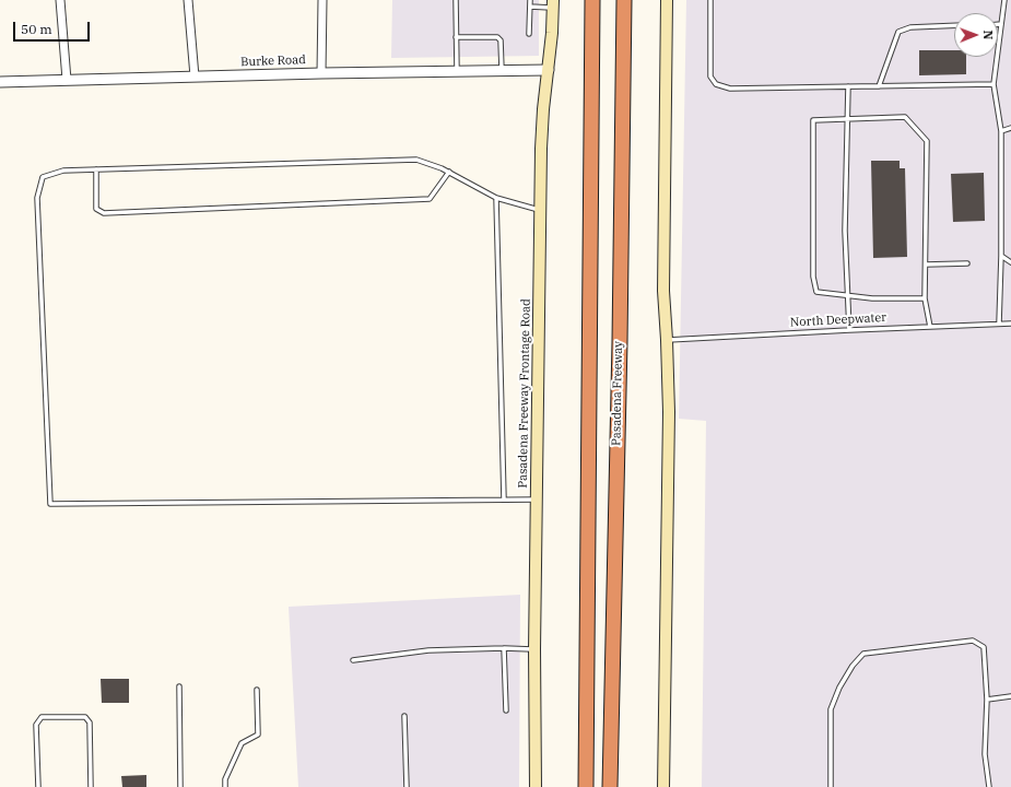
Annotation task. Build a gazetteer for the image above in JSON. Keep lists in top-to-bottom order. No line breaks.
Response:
{"streets":{"highway":["Pasadena Freeway"],"main road":["Pasadena Freeway Frontage Road"],"street":["Burke Road"],"lane":["North Deepwater"]},"crossings":[["Burke Road","Pasadena Freeway Frontage Road"]],"scale_bar":"50 m","north":"right"}
